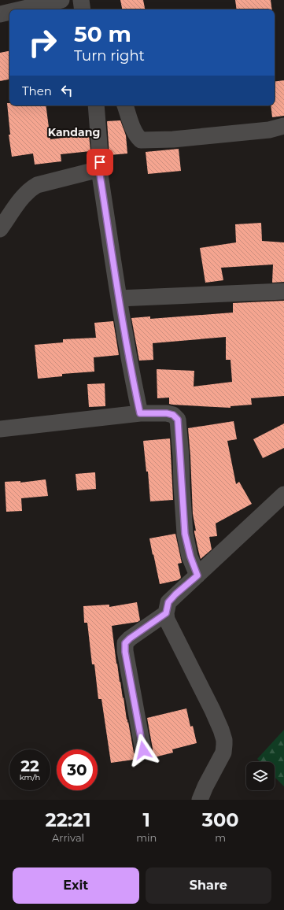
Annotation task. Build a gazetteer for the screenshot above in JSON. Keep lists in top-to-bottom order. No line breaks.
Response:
{"districts":["Kandang"],"page":{"turn":["50 m","Turn right"],"then":"Then","speed":"22 km/h","limit":"30","eta":["22:21","Arrival","1","min","300","m"],"buttons":["Exit","Share"]}}
